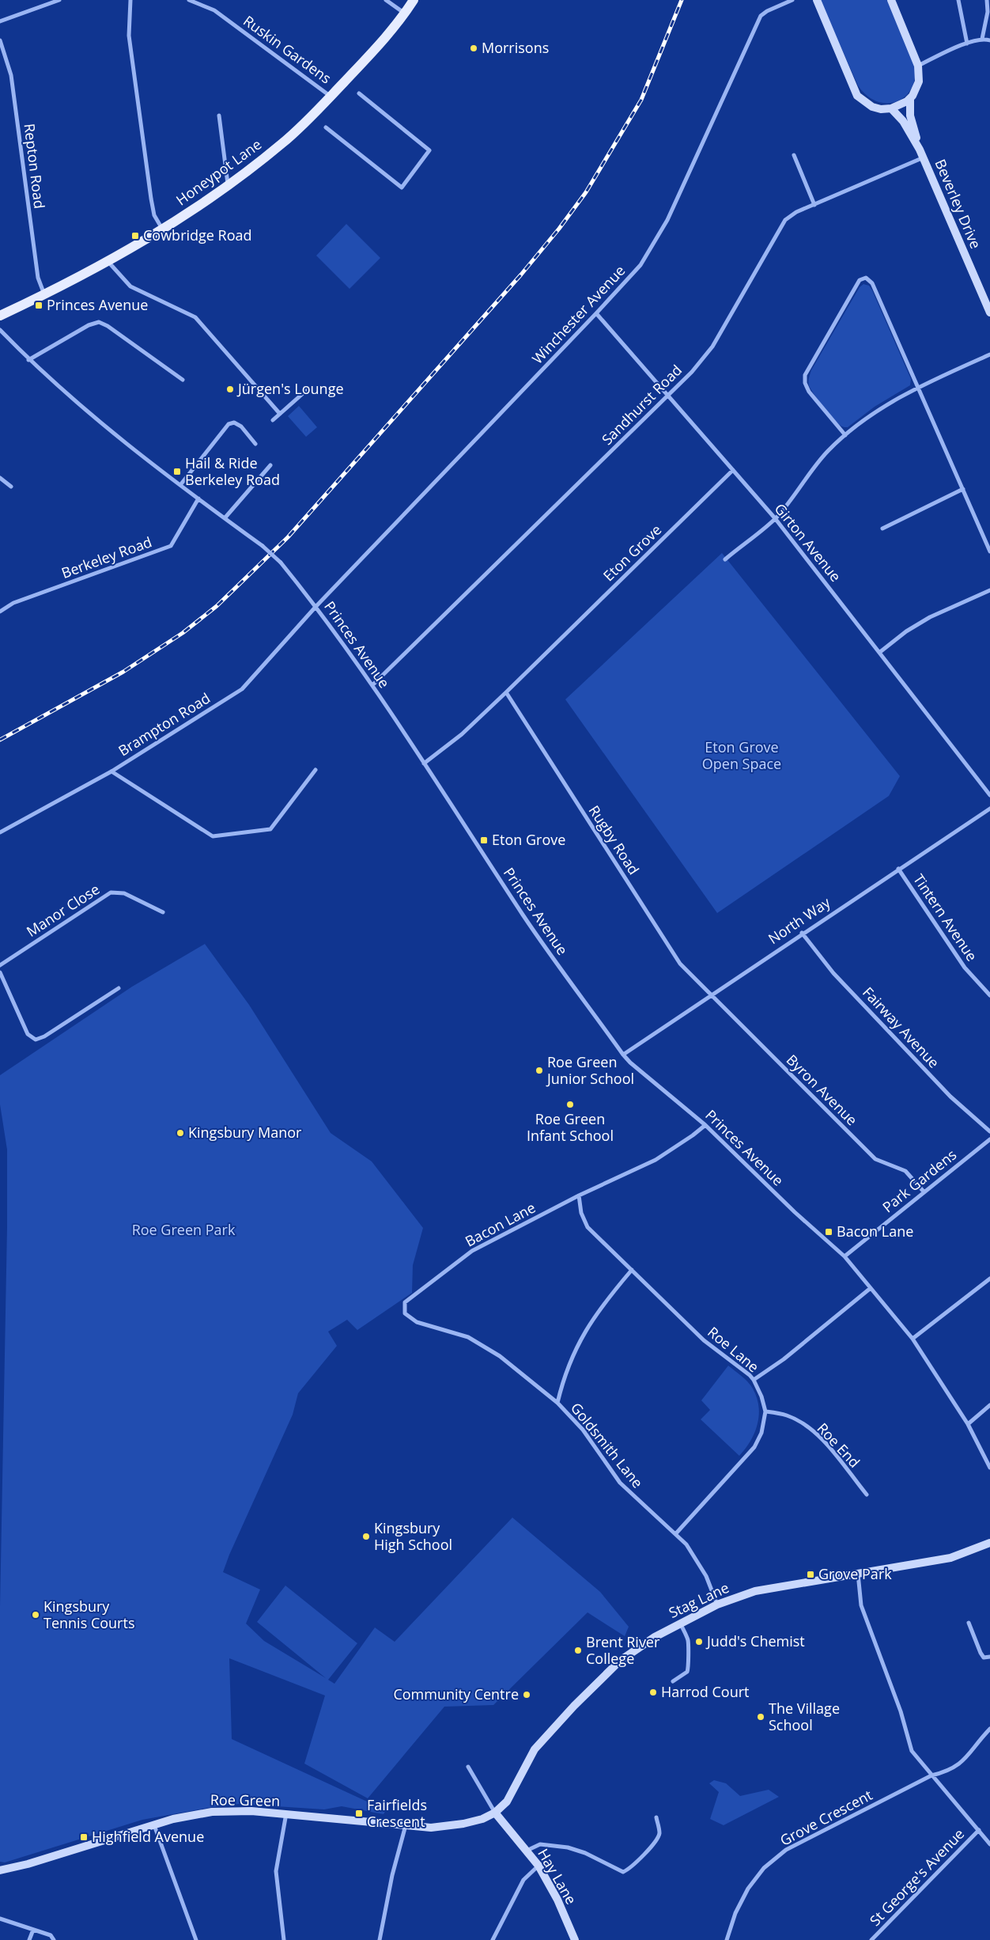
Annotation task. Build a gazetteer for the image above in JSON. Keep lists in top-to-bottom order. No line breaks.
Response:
{"streets":{"main road":["Honeypot Lane"],"street":["Ruskin Gardens","Repton Road","Beverley Drive","Winchester Avenue","Sandhurst Road","Girton Avenue","Eton Grove","Berkeley Road","Princes Avenue","Brampton Road","Rugby Road","Manor Close","Tintern Avenue","North Way","Fairway Avenue","Byron Avenue","Park Gardens","Bacon Lane","Roe Lane","Goldsmith Lane","Roe End","Stag Lane","Roe Green","Grove Crescent","Hay Lane","St George's Avenue"]},"crossings":[["Ruskin Gardens","Honeypot Lane"],["Repton Road","Honeypot Lane"],["Beverley Drive","Sandhurst Road"],["Winchester Avenue","Girton Avenue"],["Winchester Avenue","Princes Avenue"],["Winchester Avenue","Brampton Road"],["Sandhurst Road","Girton Avenue"],["Sandhurst Road","Princes Avenue"],["Girton Avenue","Eton Grove"],["Eton Grove","Princes Avenue"],["Eton Grove","Rugby Road"],["Berkeley Road","Princes Avenue"],["Princes Avenue","Brampton Road"],["Princes Avenue","North Way"],["Princes Avenue","Park Gardens"],["Princes Avenue","Bacon Lane"],["Rugby Road","North Way"],["Rugby Road","Byron Avenue"],["Tintern Avenue","North Way"],["North Way","Fairway Avenue"],["North Way","Byron Avenue"],["Byron Avenue","Park Gardens"],["Bacon Lane","Roe Lane"],["Bacon Lane","Goldsmith Lane"],["Roe Lane","Goldsmith Lane"],["Roe Lane","Roe End"],["Goldsmith Lane","Stag Lane"],["Stag Lane","Roe Green"],["Stag Lane","Hay Lane"],["Roe Green","Hay Lane"]],"parks":["Eton Grove Open Space","Roe Green Park"],"places":{"other":["Morrisons","Jürgen's Lounge","Roe Green Junior School","Roe Green Infant School","Kingsbury Manor","Kingsbury High School","Kingsbury Tennis Courts","Judd's Chemist","Brent River College","Harrod Court","Community Centre","The Village School"],"transit":["Cowbridge Road","Princes Avenue","Hail & Ride Berkeley Road","Eton Grove","Bacon Lane","Grove Park","Fairfields Crescent","Highfield Avenue"]}}
